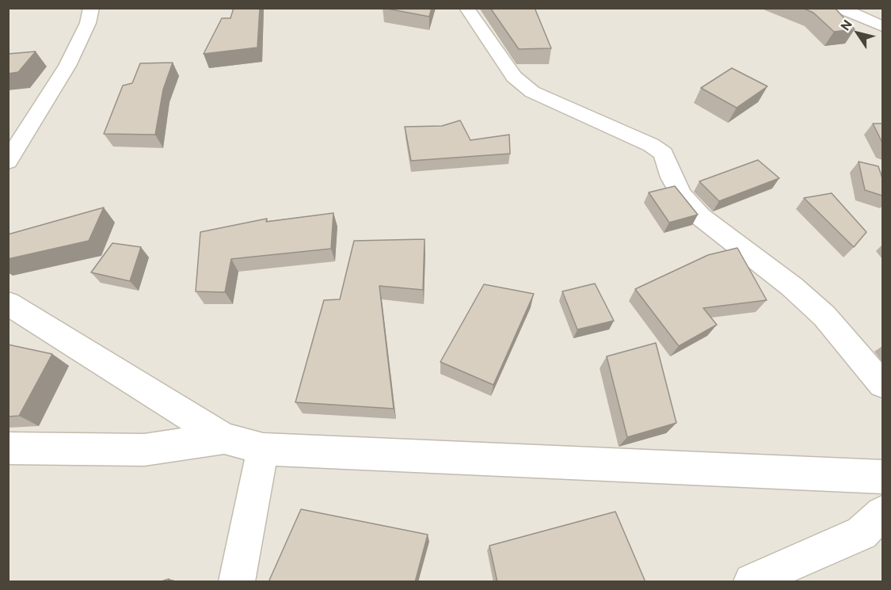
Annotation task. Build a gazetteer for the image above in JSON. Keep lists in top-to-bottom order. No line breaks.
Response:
{"north":"top left"}
